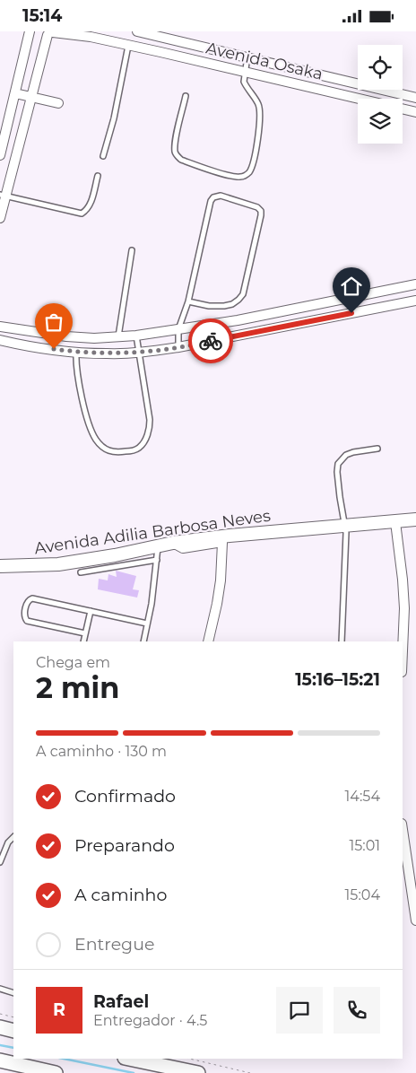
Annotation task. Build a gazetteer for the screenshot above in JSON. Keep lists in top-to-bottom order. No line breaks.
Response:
{"streets":{"street":["Avenida Osaka","Avenida Adilia Barbosa Neves"]},"page":{"status":"15:14","heading":["2 min","Chega em","15:16–15:21"],"panel":["Rafael","Entregador · 4.5"],"bar":"A caminho · 130 m","list":[["Confirmado","14:54"],["Preparando","15:01"],["A caminho","15:04"],"Entregue"],"round":"R"}}
